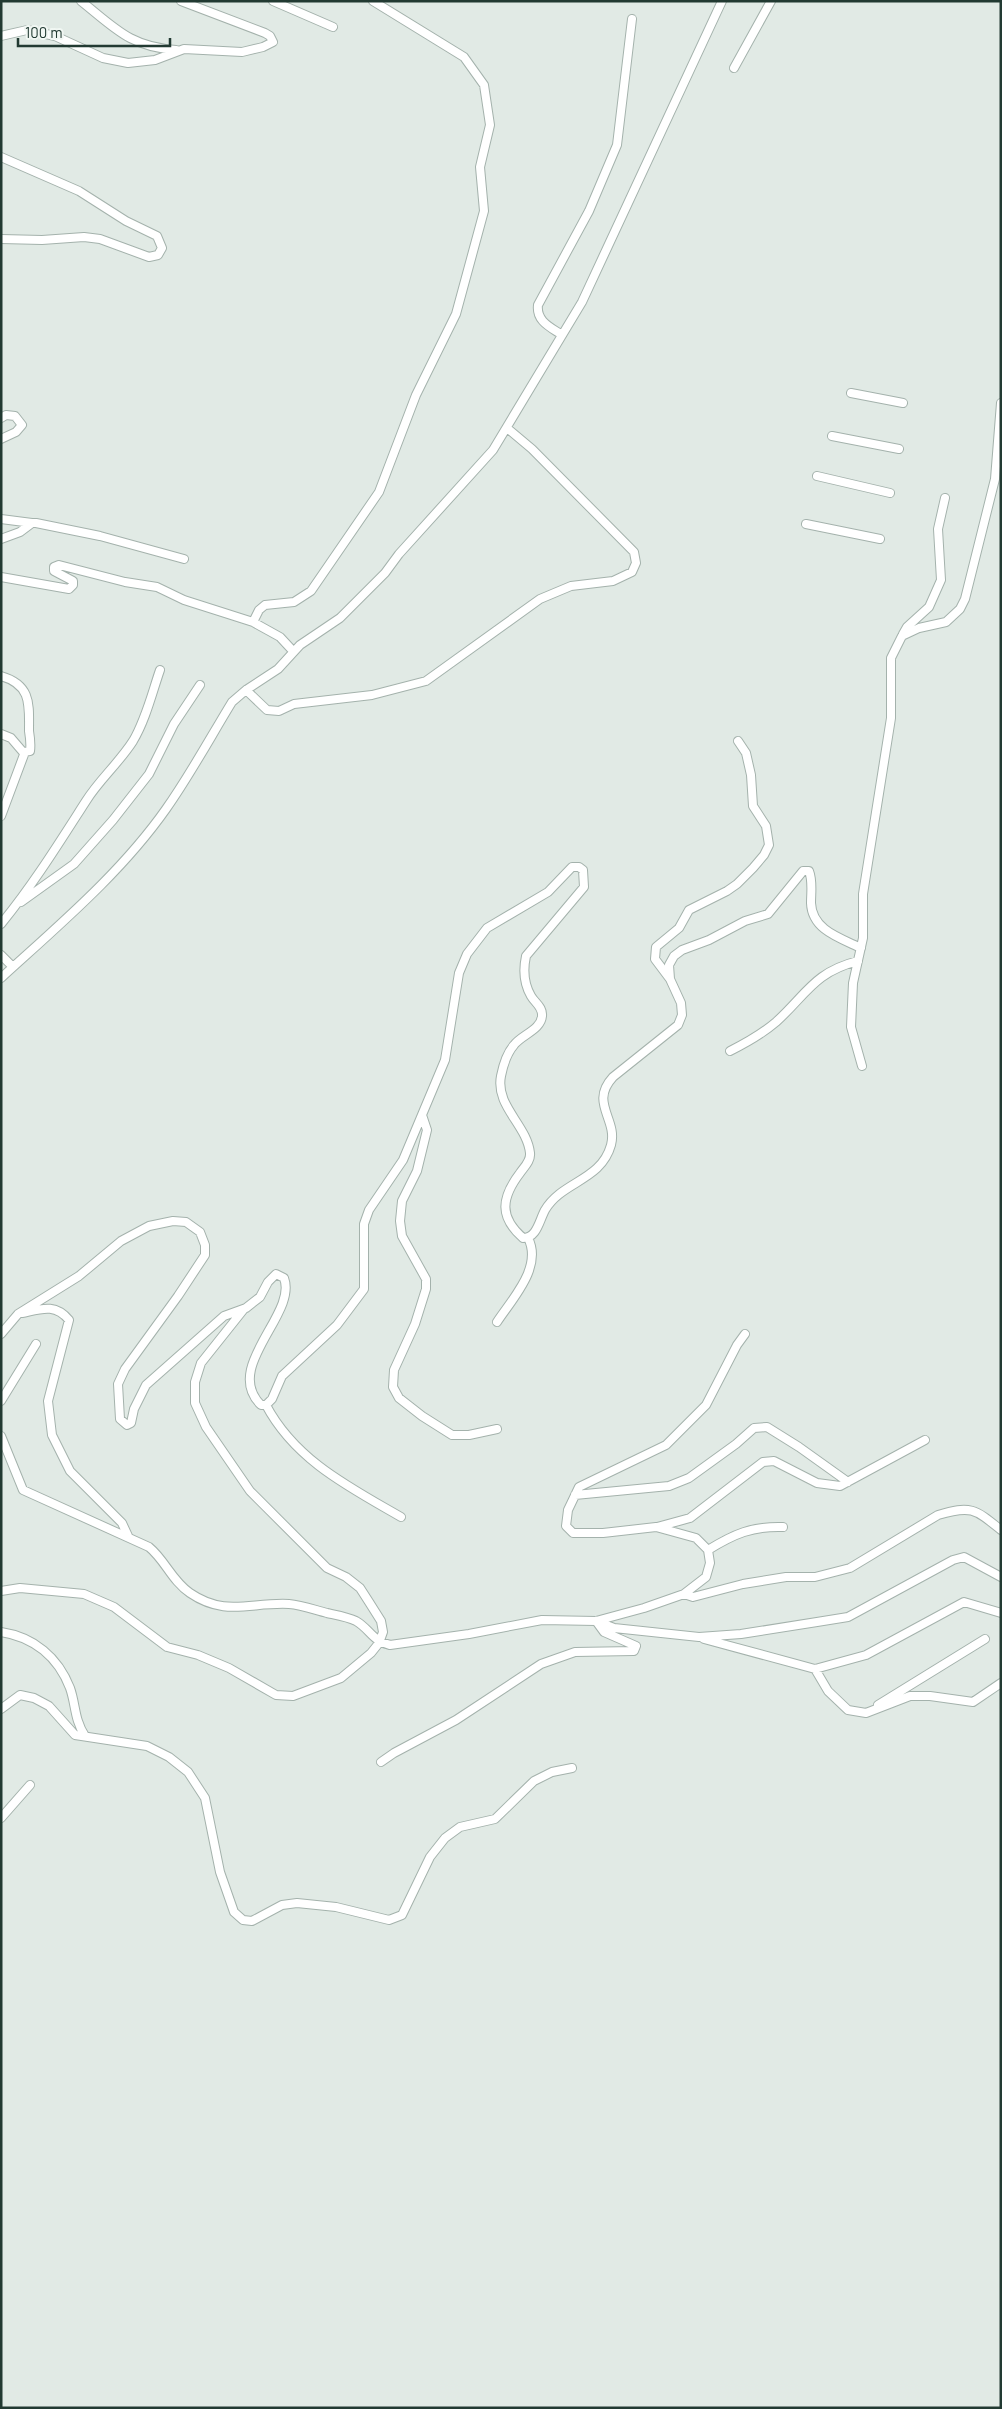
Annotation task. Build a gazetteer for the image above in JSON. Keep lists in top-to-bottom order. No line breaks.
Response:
{"scale_bar":"100 m"}
